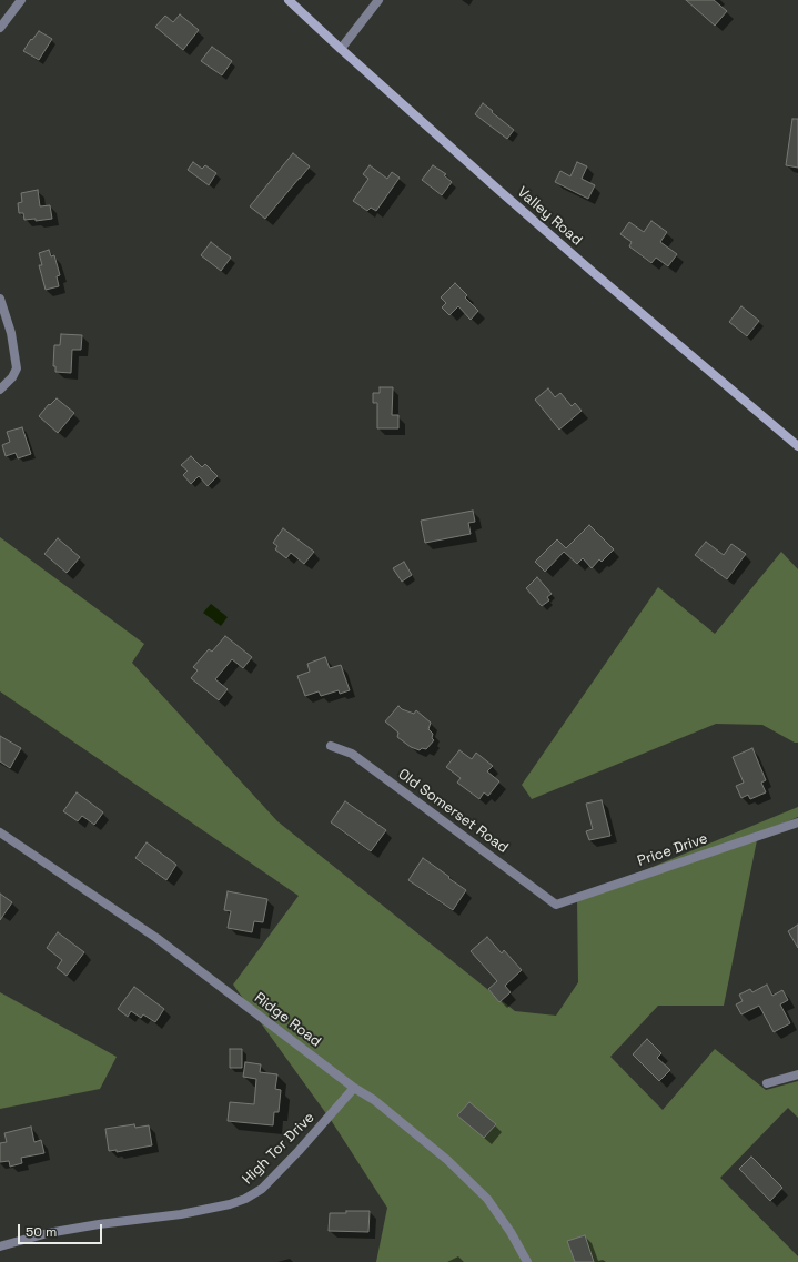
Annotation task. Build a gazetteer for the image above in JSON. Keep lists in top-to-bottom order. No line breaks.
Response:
{"streets":{"main road":["Valley Road"],"street":["Old Somerset Road","Price Drive","Ridge Road","High Tor Drive"]},"crossings":[["Old Somerset Road","Price Drive"],["Ridge Road","High Tor Drive"]],"scale_bar":"50 m"}
